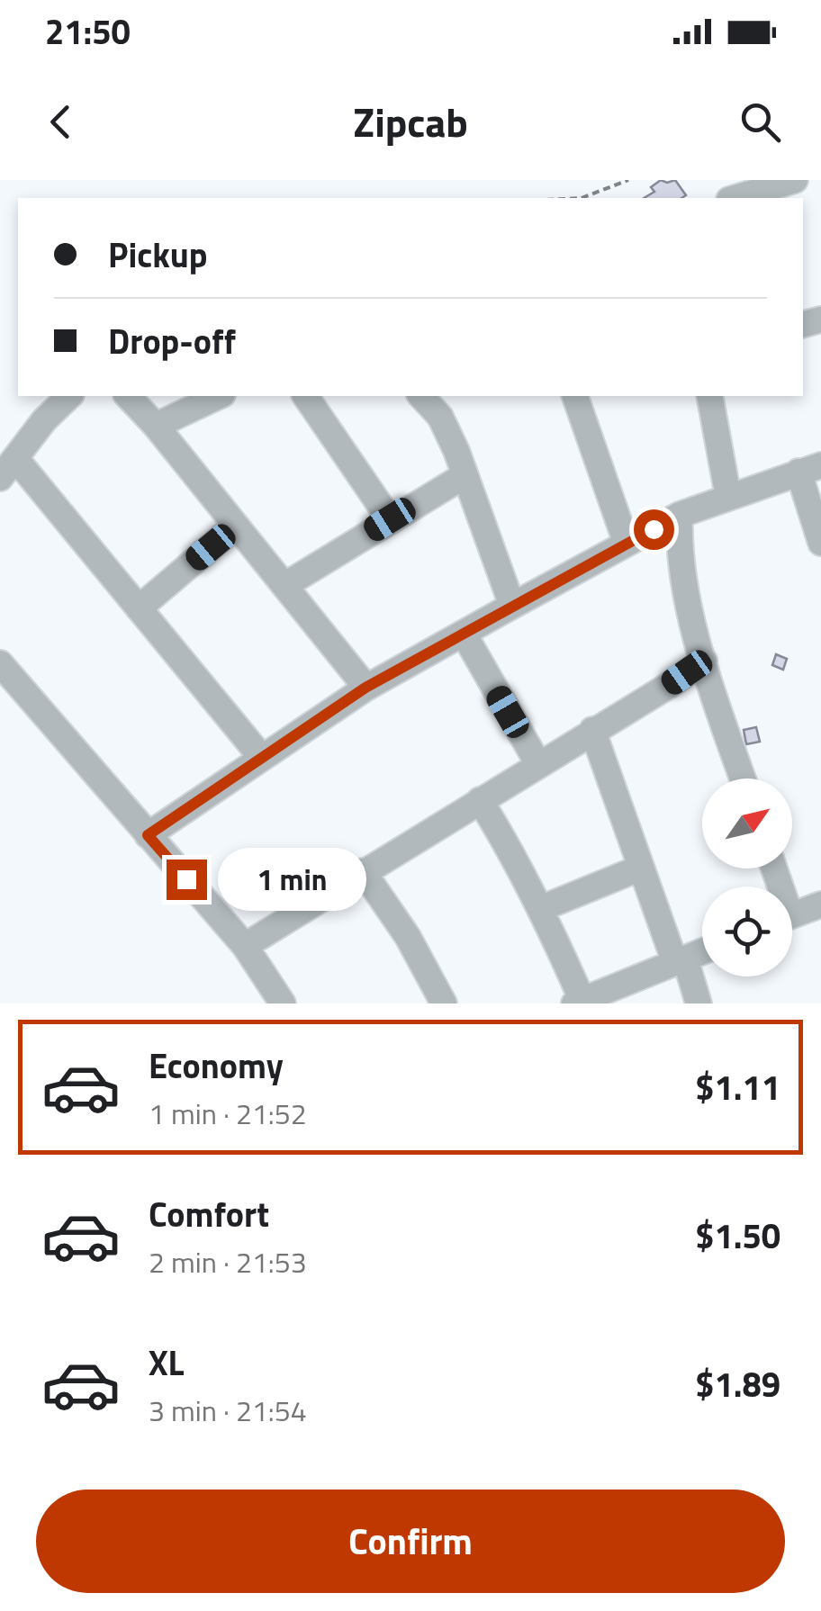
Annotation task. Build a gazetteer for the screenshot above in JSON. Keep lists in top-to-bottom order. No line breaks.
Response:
{"north":"top right","page":{"status":"21:50","header":"Zipcab","banner":["Pickup","Drop-off"],"bubble":"1 min","list":[{"name":"Economy","note":"1 min · 21:52","value":"$1.11"},{"name":"Comfort","note":"2 min · 21:53","value":"$1.50"},{"name":"XL","note":"3 min · 21:54","value":"$1.89"}],"buttons":"Confirm"}}
